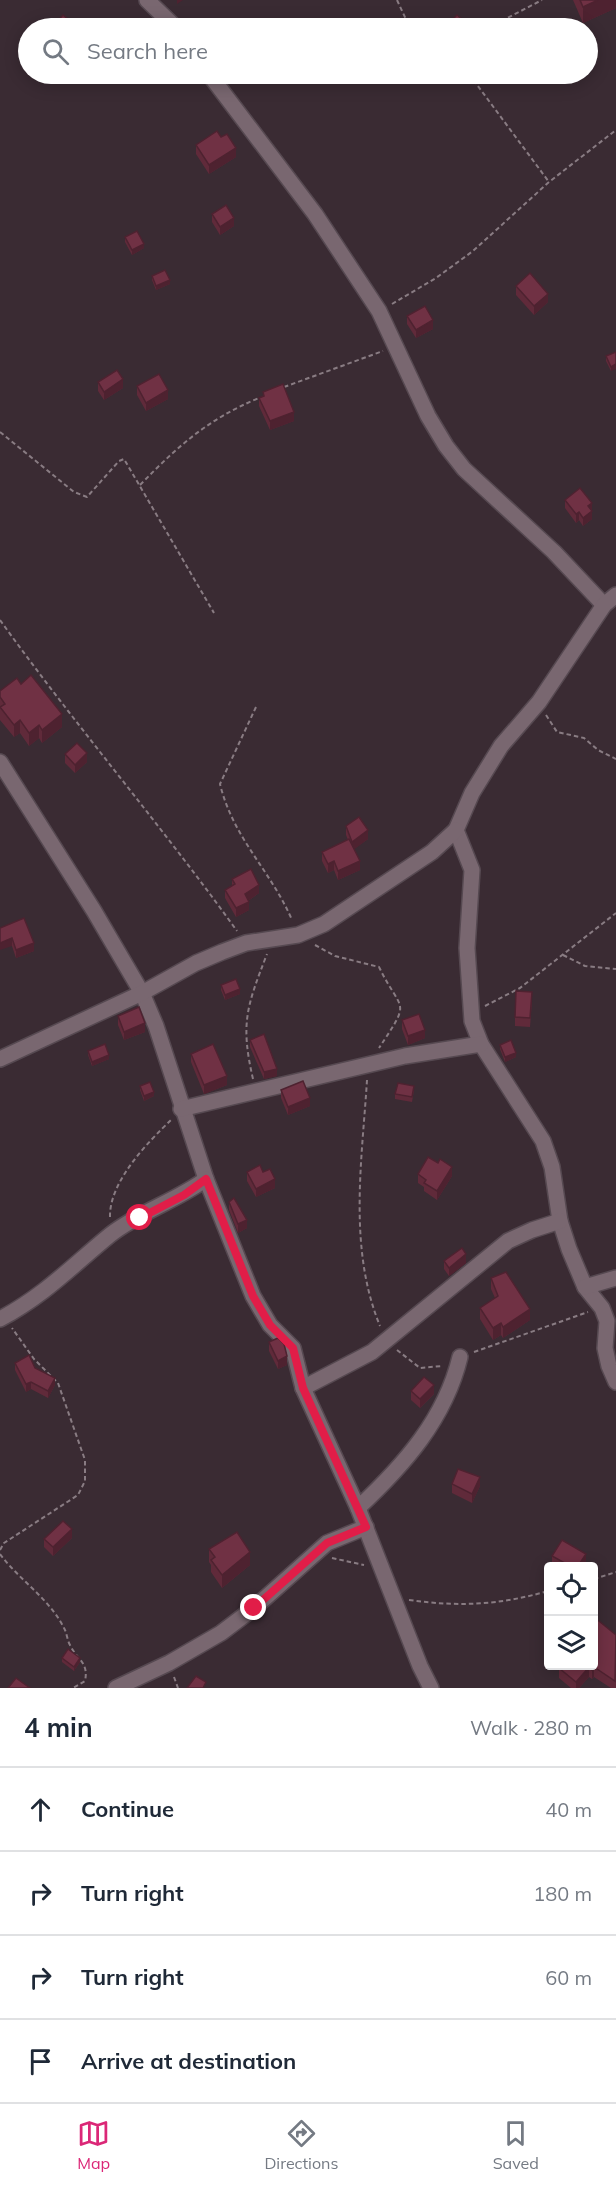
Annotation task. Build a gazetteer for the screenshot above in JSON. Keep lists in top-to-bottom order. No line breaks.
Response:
{"page":{"search":"Search here","heading":["4 min","Walk · 280 m"],"list":[["Continue","40 m"],["Turn right","180 m"],["Turn right","60 m"],"Arrive at destination"],"nav":["Map","Directions","Saved"]}}
